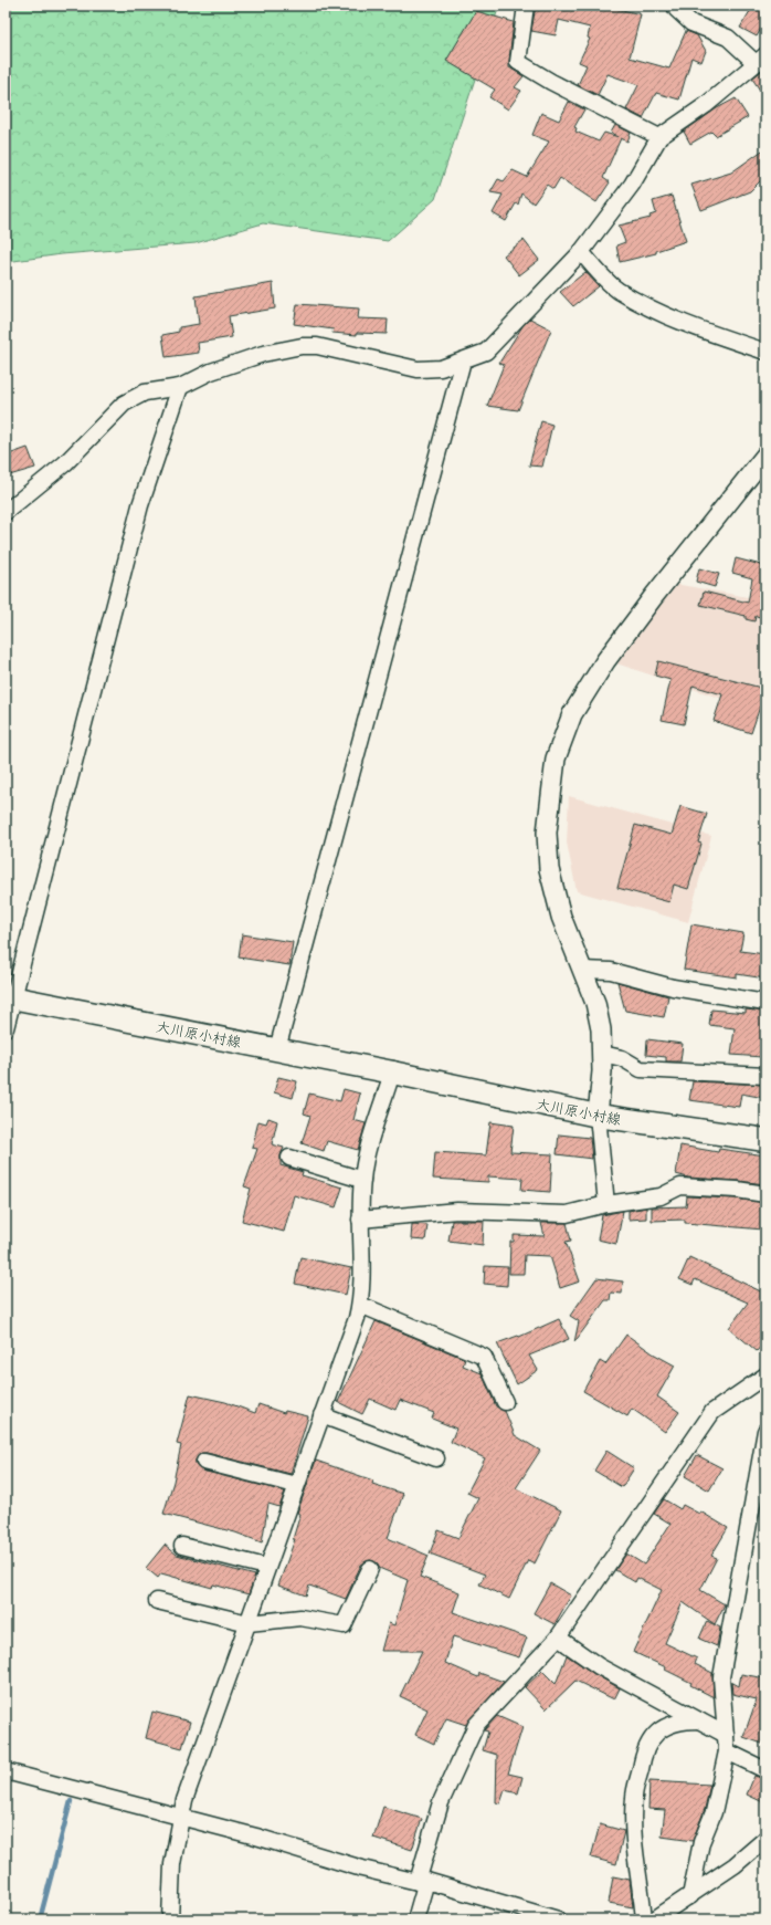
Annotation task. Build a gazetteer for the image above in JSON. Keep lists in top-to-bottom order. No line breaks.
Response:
{"streets":{"main road":["大川原小村線"]}}
